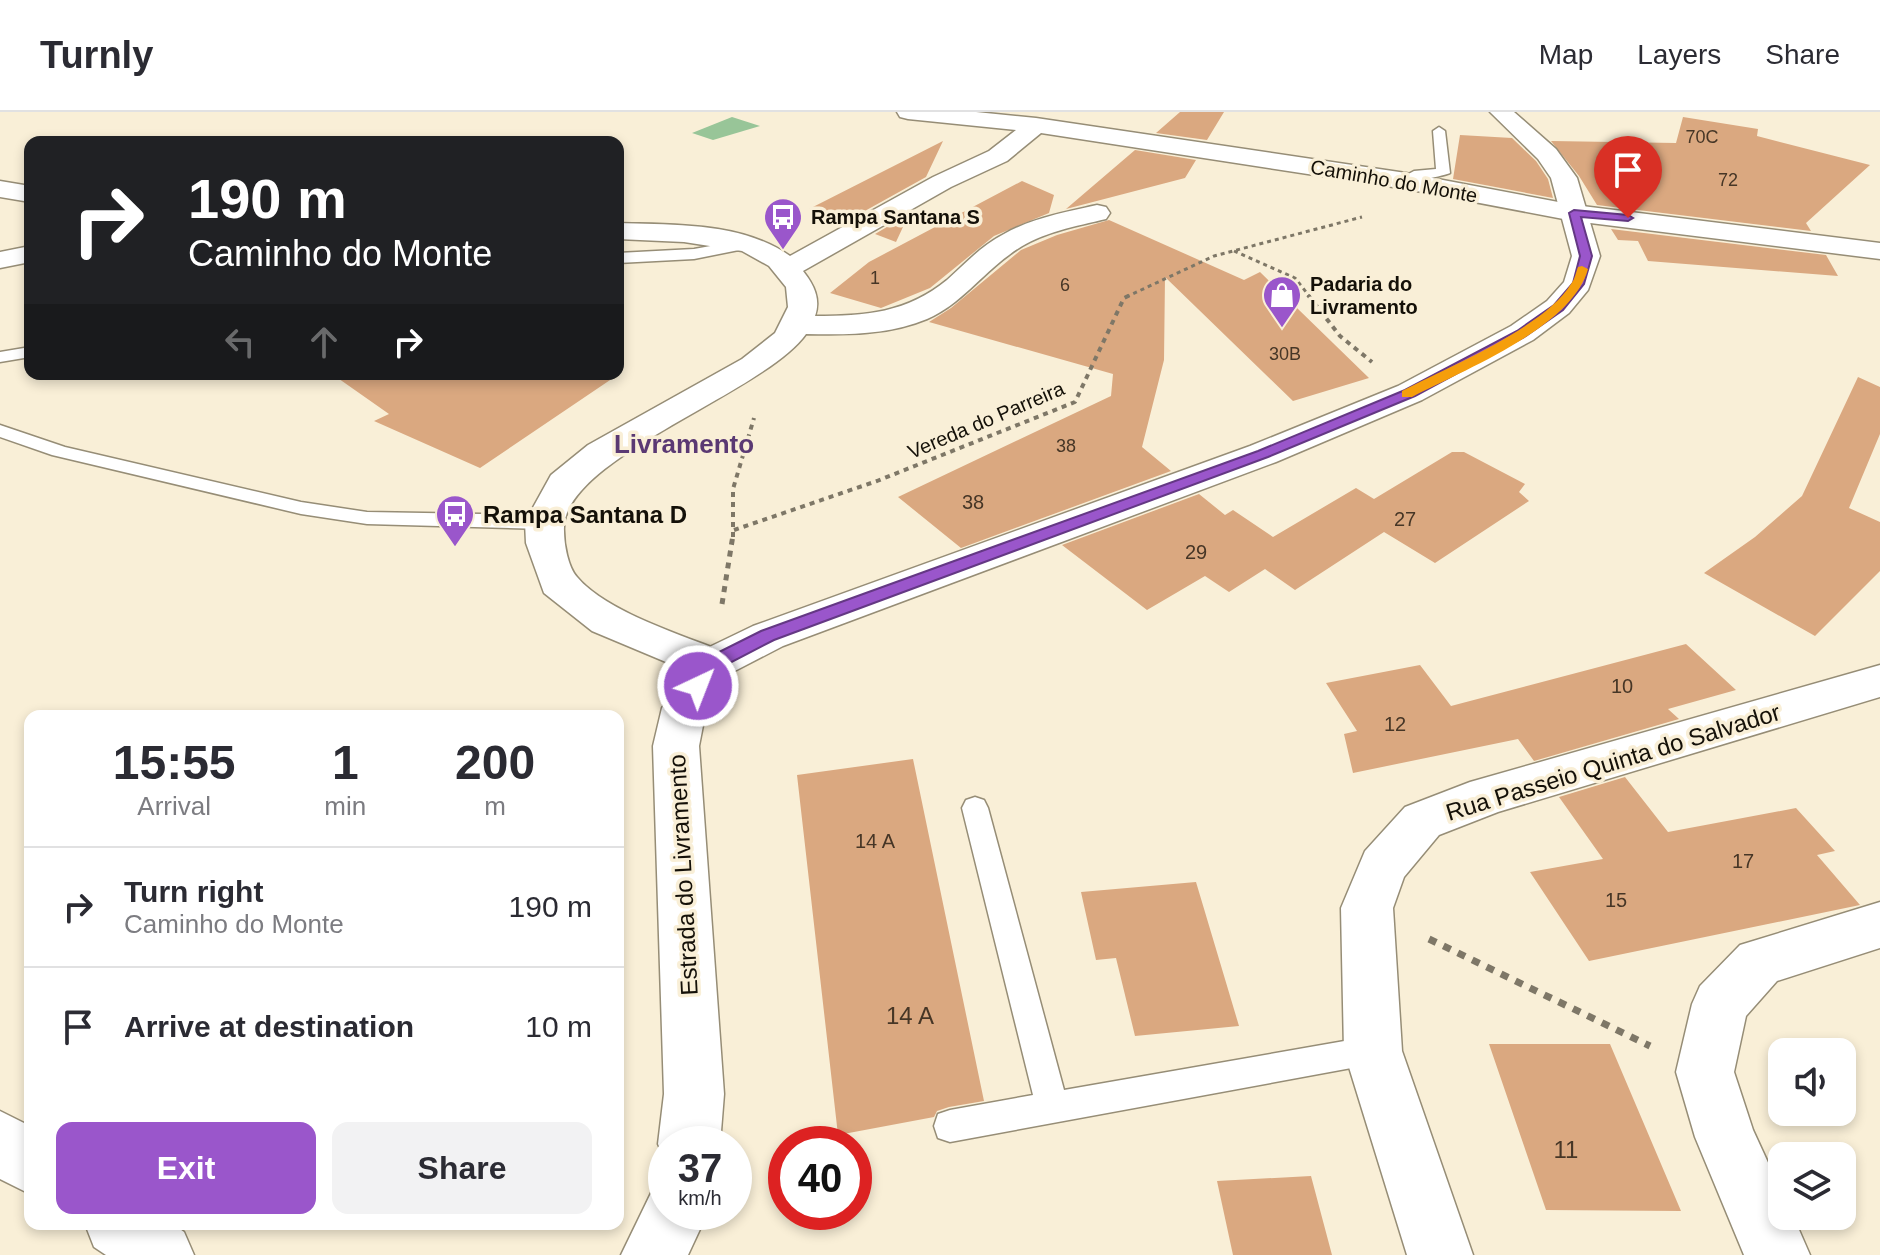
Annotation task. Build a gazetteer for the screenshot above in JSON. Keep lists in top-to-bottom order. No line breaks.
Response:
{"streets":{"street":["Caminho do Monte","Rua Passeio Quinta do Salvador","Estrada do Livramento"],"path":["Vereda do Parreira"]},"crossings":[["Caminho do Monte","Vereda do Parreira"]],"districts":["Livramento"],"places":{"bus stop":["Rampa Santana S","Rampa Santana D"],"shop":["Padaria do Livramento"]},"house_numbers":["70C","72","1","6","30B","38","38","27","29","10","12","14 A","17","15","14 A","11"],"page":{"header":"Turnly","nav":["Map","Layers","Share"],"turn":["190 m","Caminho do Monte"],"eta":["15:55","Arrival","1","min","200","m"],"list":[{"name":"Turn right","note":"Caminho do Monte","value":"190 m"},{"name":"Arrive at destination","value":"10 m"}],"buttons":["Exit","Share"],"speed":"37 km/h","limit":"40"}}
